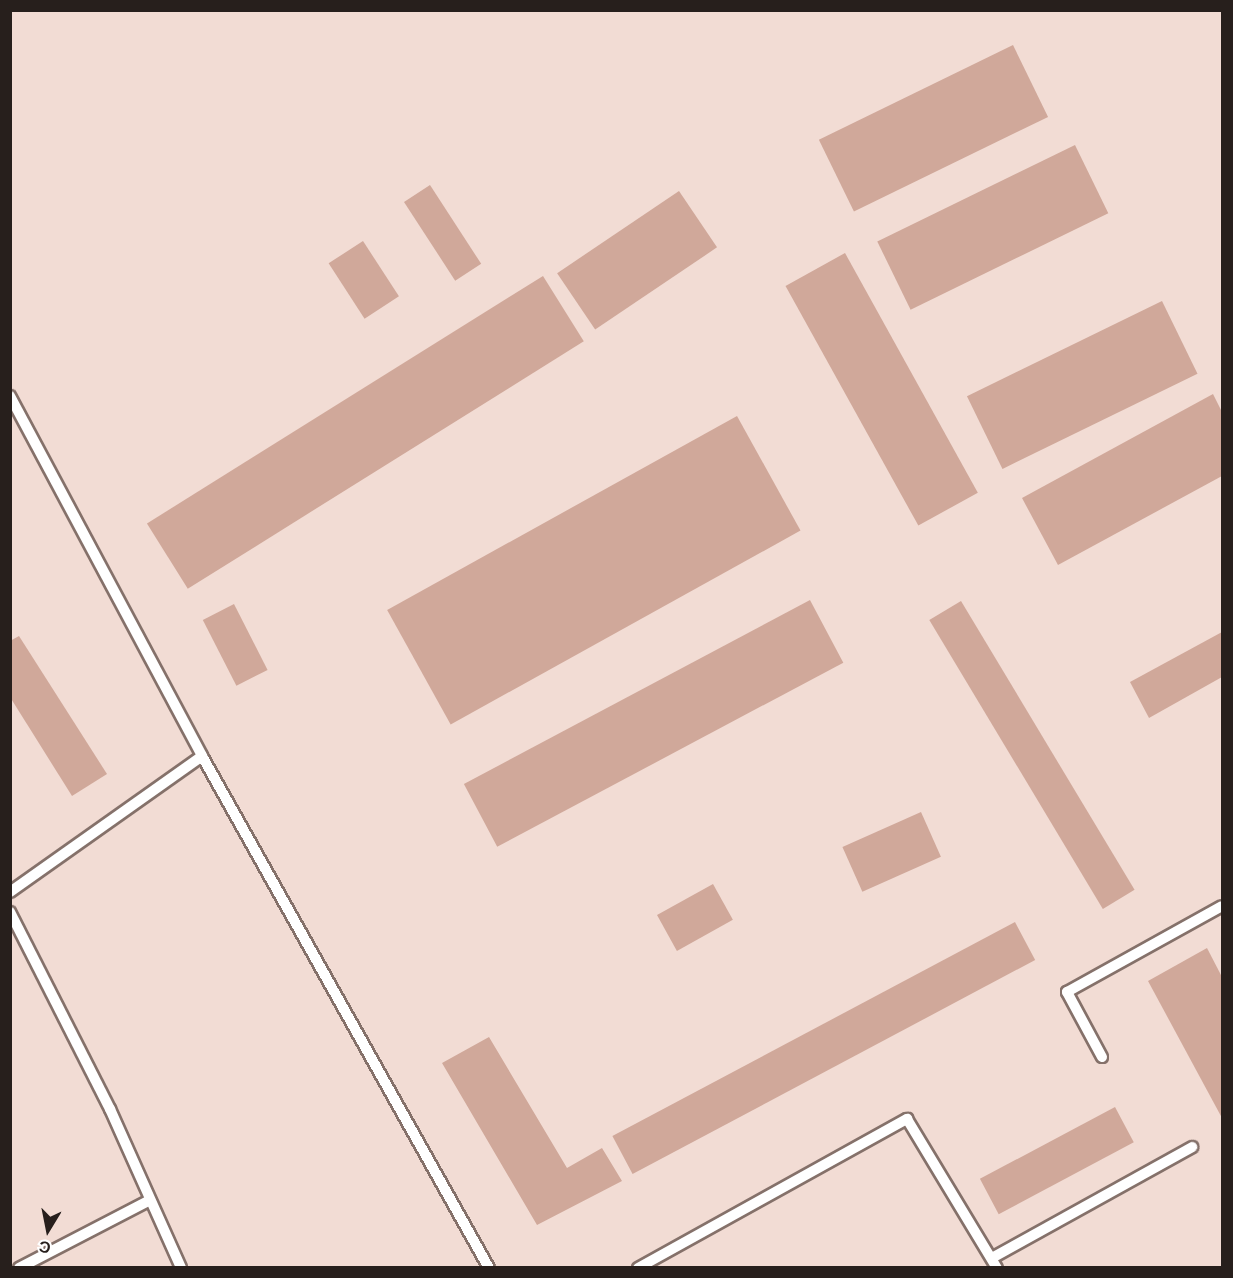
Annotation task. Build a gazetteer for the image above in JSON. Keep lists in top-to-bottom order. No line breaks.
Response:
{"north":"bottom"}
